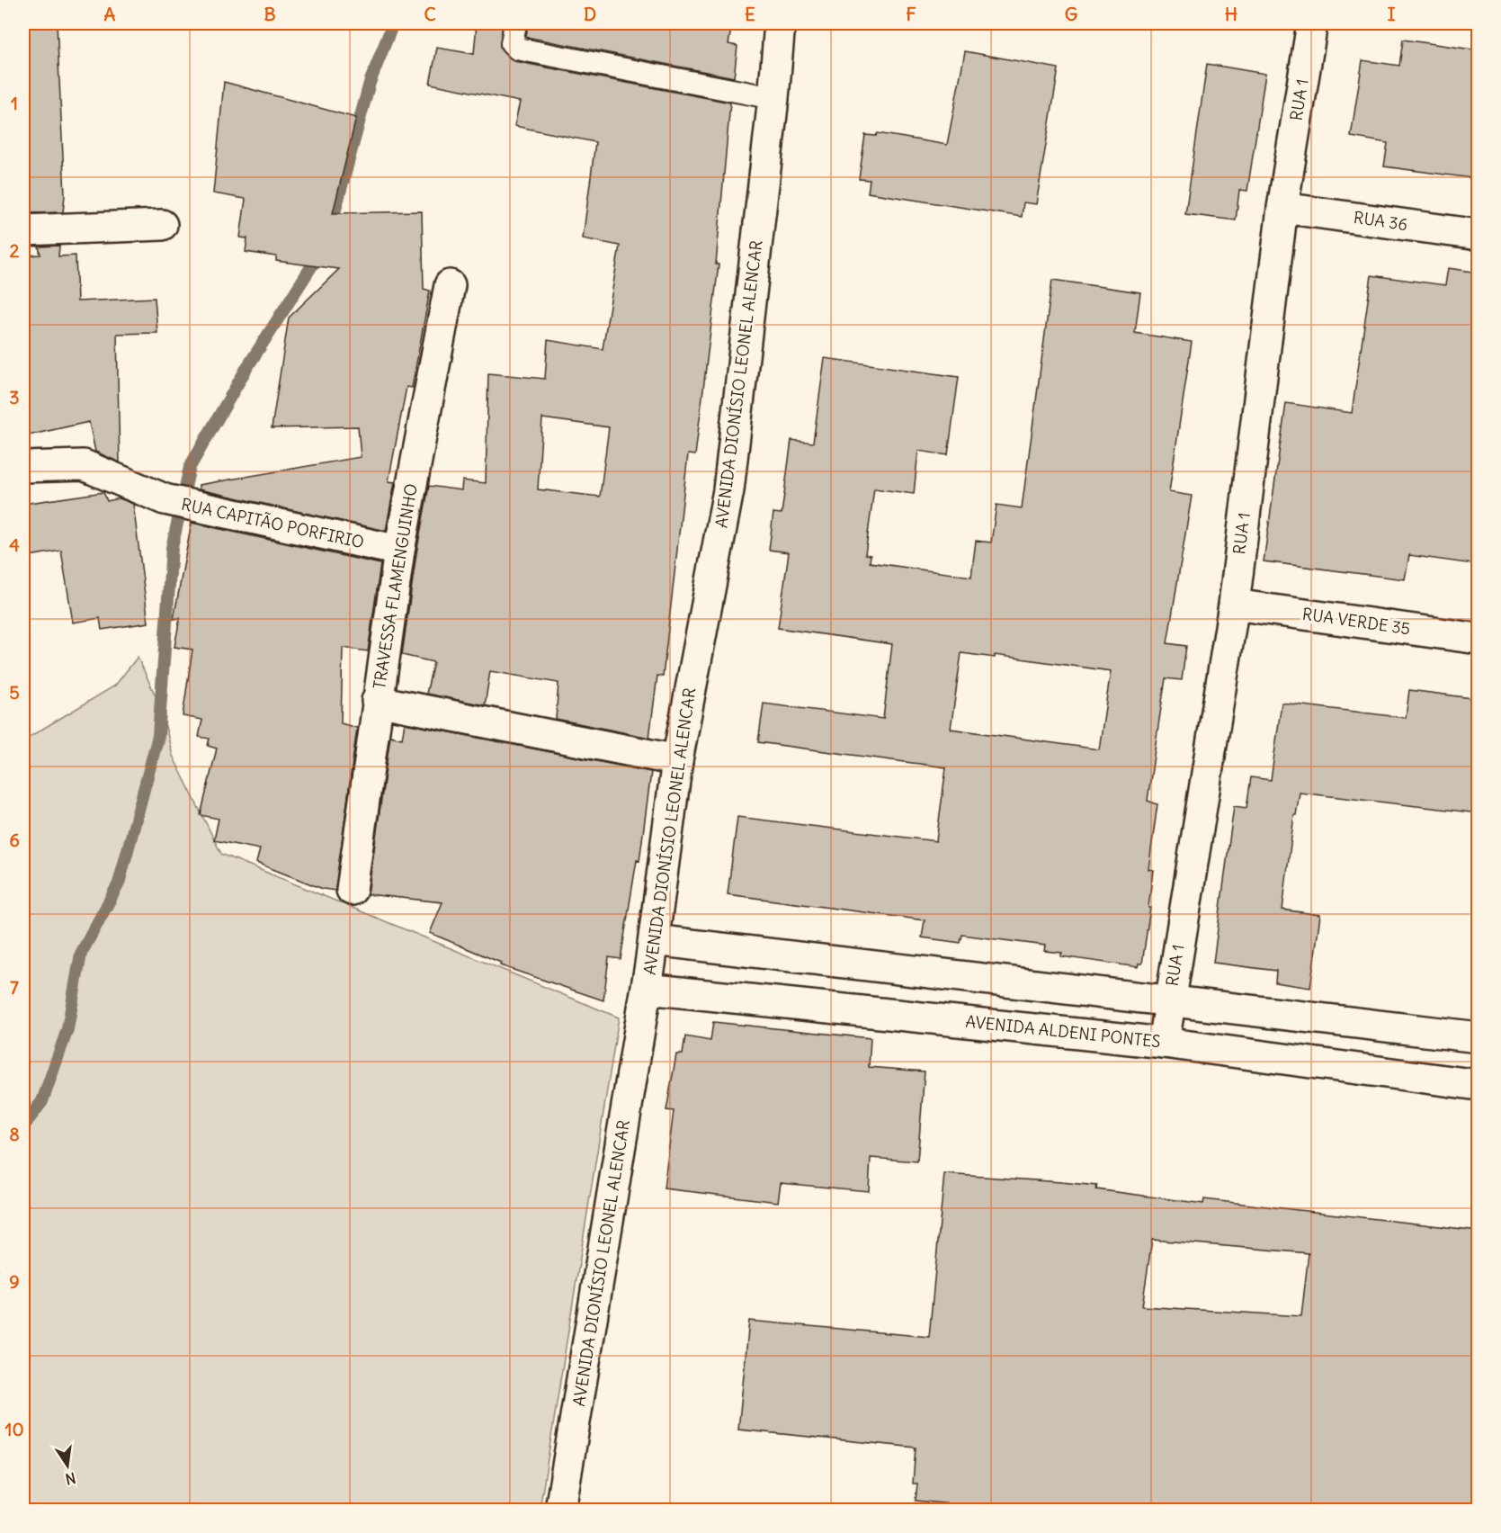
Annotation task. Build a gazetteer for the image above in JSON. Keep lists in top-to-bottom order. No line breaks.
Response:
{"streets":{"street":["RUA 1","RUA 36","AVENIDA DIONÍSIO LEONEL ALENCAR","RUA CAPITÃO PORFIRIO","TRAVESSA FLAMENGUINHO","RUA VERDE 35","AVENIDA ALDENI PONTES"]},"crossings":[["RUA 1","RUA 36"],["RUA 1","RUA VERDE 35"],["RUA 1","AVENIDA ALDENI PONTES"],["AVENIDA DIONÍSIO LEONEL ALENCAR","AVENIDA ALDENI PONTES"],["RUA CAPITÃO PORFIRIO","TRAVESSA FLAMENGUINHO"]],"north":"bottom","grid":{"columns":["A","B","C","D","E","F","G","H","I"],"rows":["1","2","3","4","5","6","7","8","9","10"]}}
